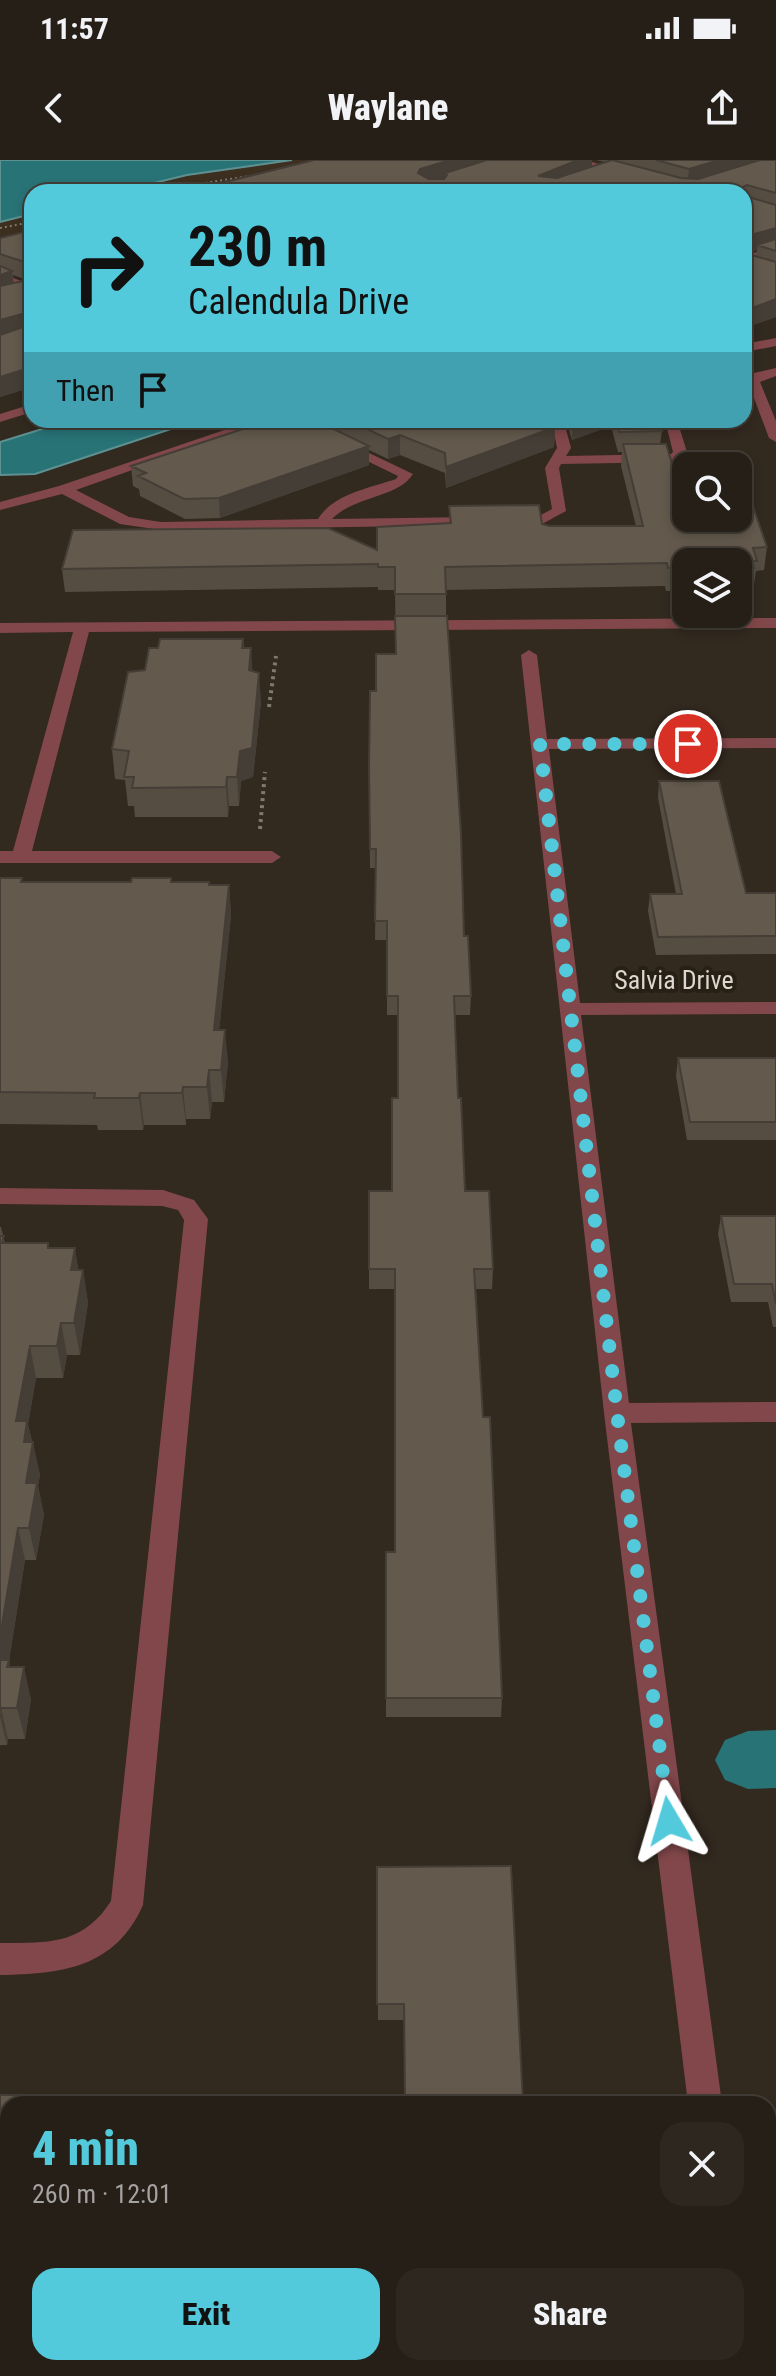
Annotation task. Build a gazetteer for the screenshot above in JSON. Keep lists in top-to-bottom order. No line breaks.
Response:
{"streets":{"street":["Salvia Drive"]},"page":{"status":"11:57","header":"Waylane","turn":["230 m","Calendula Drive"],"then":"Then","heading":["4 min","260 m · 12:01"],"buttons":["Exit","Share"]}}
